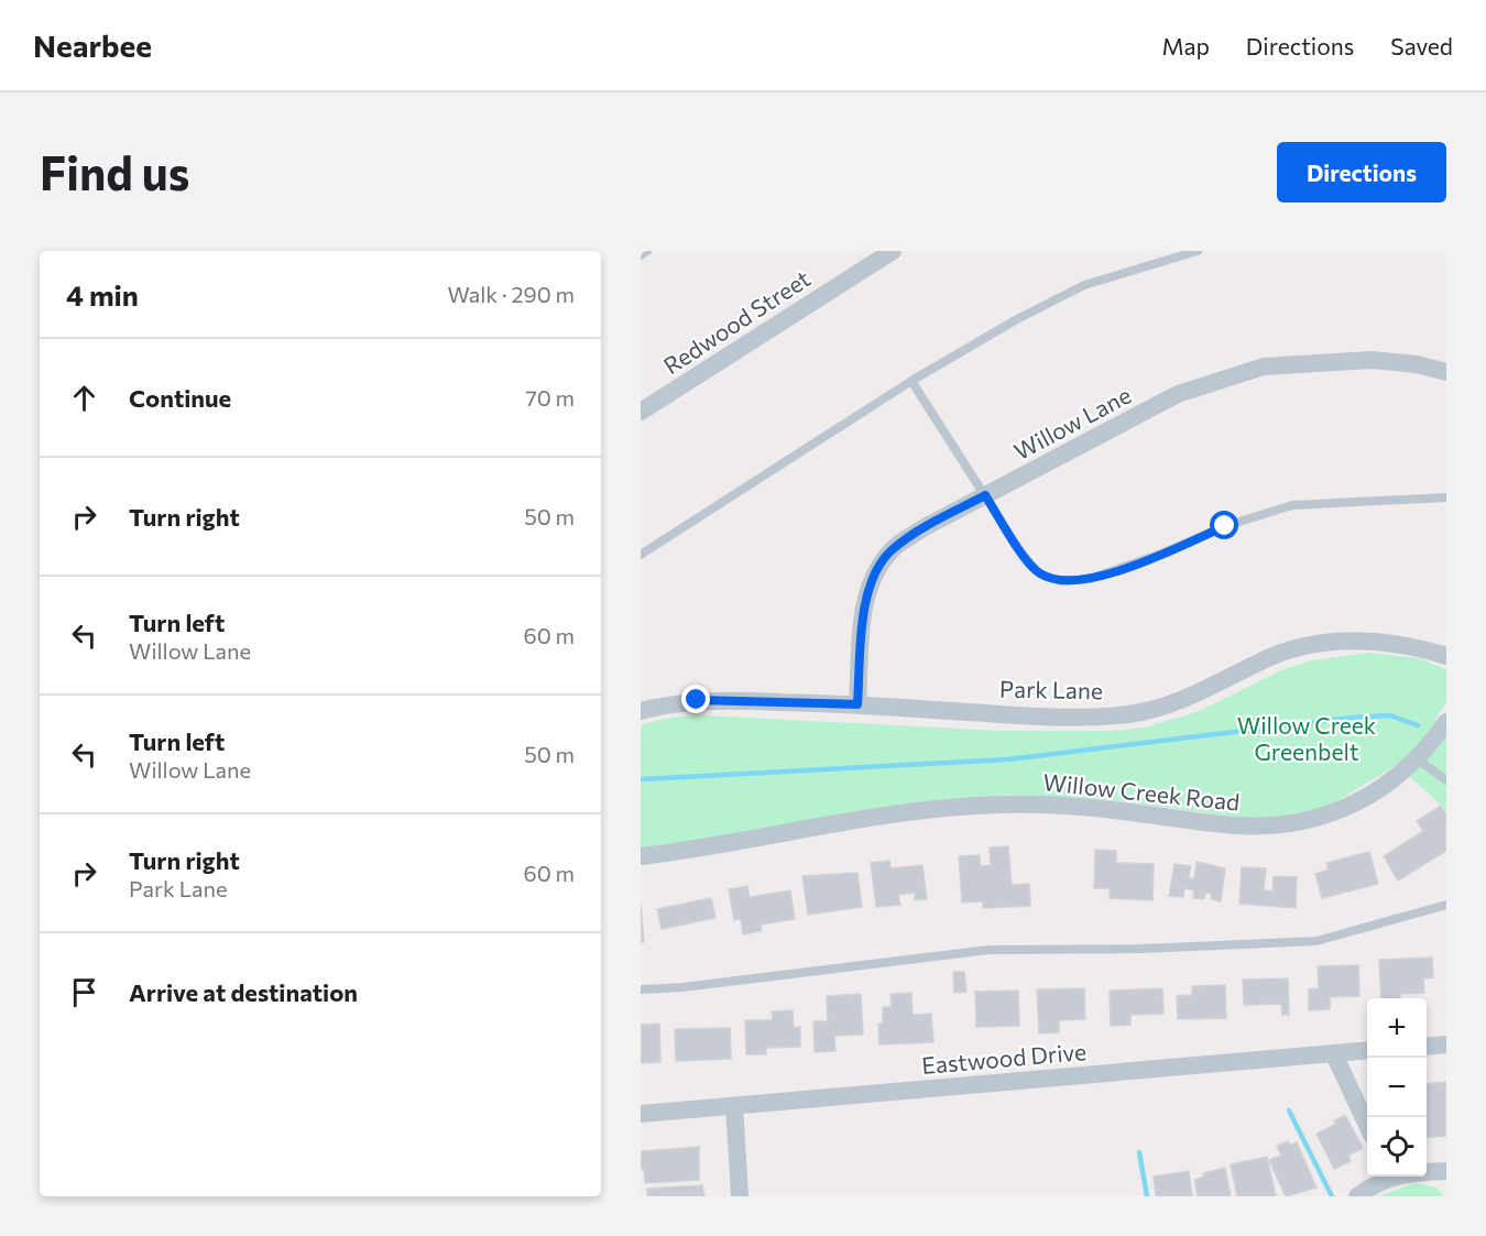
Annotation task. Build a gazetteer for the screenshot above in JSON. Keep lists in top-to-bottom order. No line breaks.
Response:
{"streets":{"street":["Redwood Street","Willow Lane","Park Lane","Willow Creek Road","Eastwood Drive"]},"crossings":[["Willow Lane","Park Lane"]],"parks":["Willow Creek Greenbelt"],"page":{"header":"Nearbee","nav":["Map","Directions","Saved"],"buttons":"Directions","title":"Find us","heading":["4 min","Walk · 290 m"],"list":[["Continue","70 m"],["Turn right","50 m"],["Turn left","Willow Lane","60 m"],["Turn left","Willow Lane","50 m"],["Turn right","Park Lane","60 m"],"Arrive at destination"],"map_buttons":["+","−"]}}
